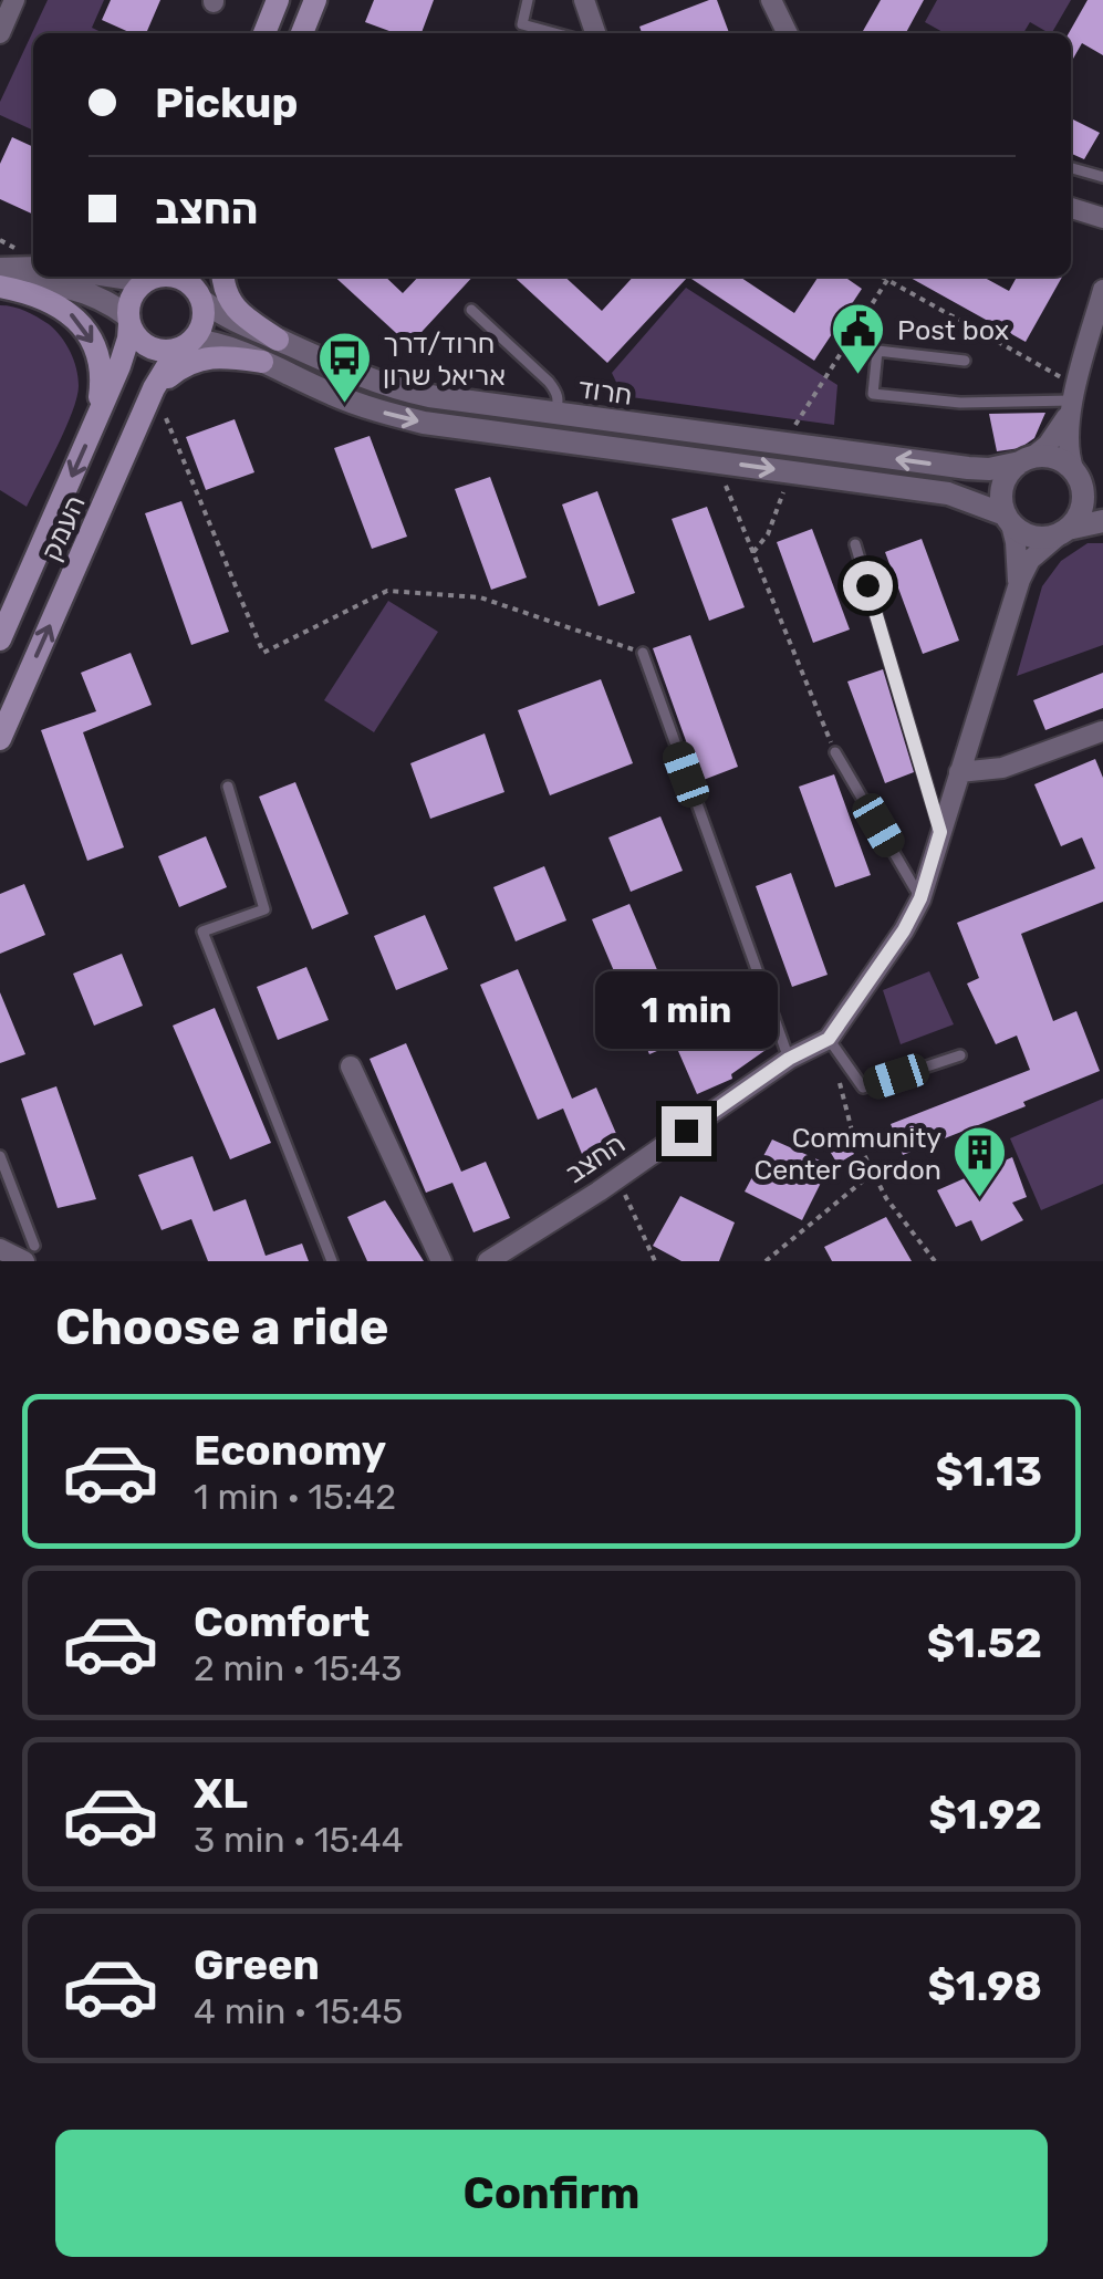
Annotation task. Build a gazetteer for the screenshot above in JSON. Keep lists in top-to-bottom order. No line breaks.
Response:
{"streets":{"main road":["העמק"],"street":["חרוד","החצב"]},"crossings":[["חרוד","העמק"],["חרוד","החצב"]],"places":{"public building":["Post box"],"bus stop":["חרוד/דרך אריאל שרון"],"building":["Community Center Gordon"]},"page":{"banner":["Pickup","החצב"],"bubble":"1 min","heading":"Choose a ride","list":[{"name":"Economy","note":"1 min · 15:42","value":"$1.13"},{"name":"Comfort","note":"2 min · 15:43","value":"$1.52"},{"name":"XL","note":"3 min · 15:44","value":"$1.92"},{"name":"Green","note":"4 min · 15:45","value":"$1.98"}],"buttons":"Confirm"}}
